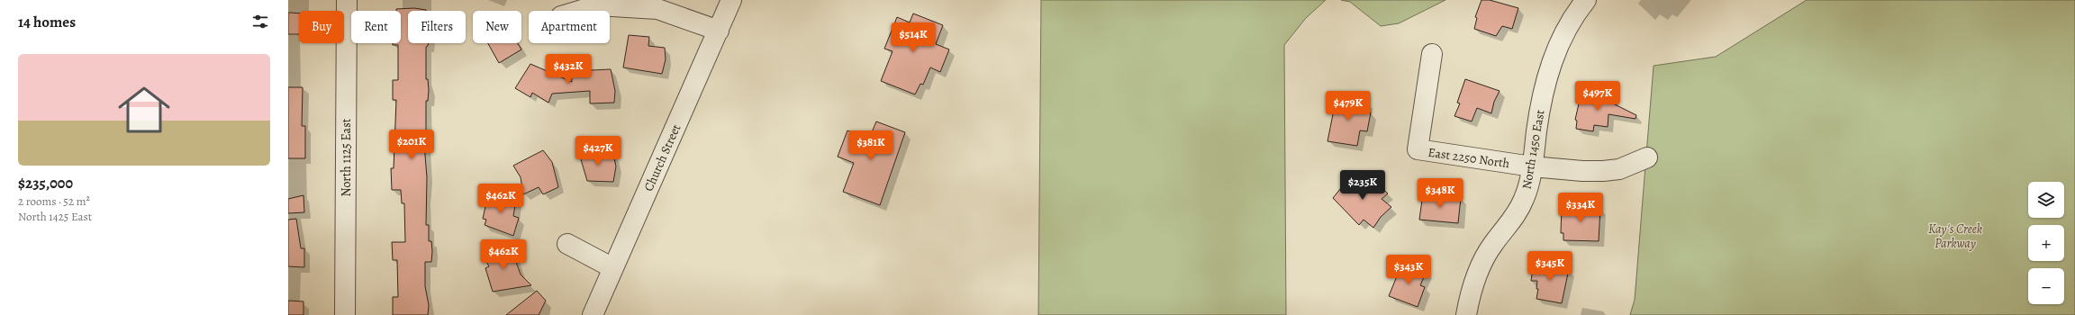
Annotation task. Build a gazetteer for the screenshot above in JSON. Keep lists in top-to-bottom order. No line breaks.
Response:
{"streets":{"street":["North 1450 East","North 1125 East","Church Street","East 2250 North"]},"crossings":[["North 1450 East","East 2250 North"]],"parks":["Kay's Creek Parkway"],"page":{"heading":"14 homes","chip":["Buy","Rent","Filters","New","Apartment"],"price":["$514K","$432K","$497K","$479K","$201K","$381K","$427K","$235K","$348K","$462K","$334K","$462K","$345K","$343K"],"list":[{"name":"$235,000","note":"2 rooms · 52 m² · North 1425 East"}],"map_buttons":["+","−"]}}
